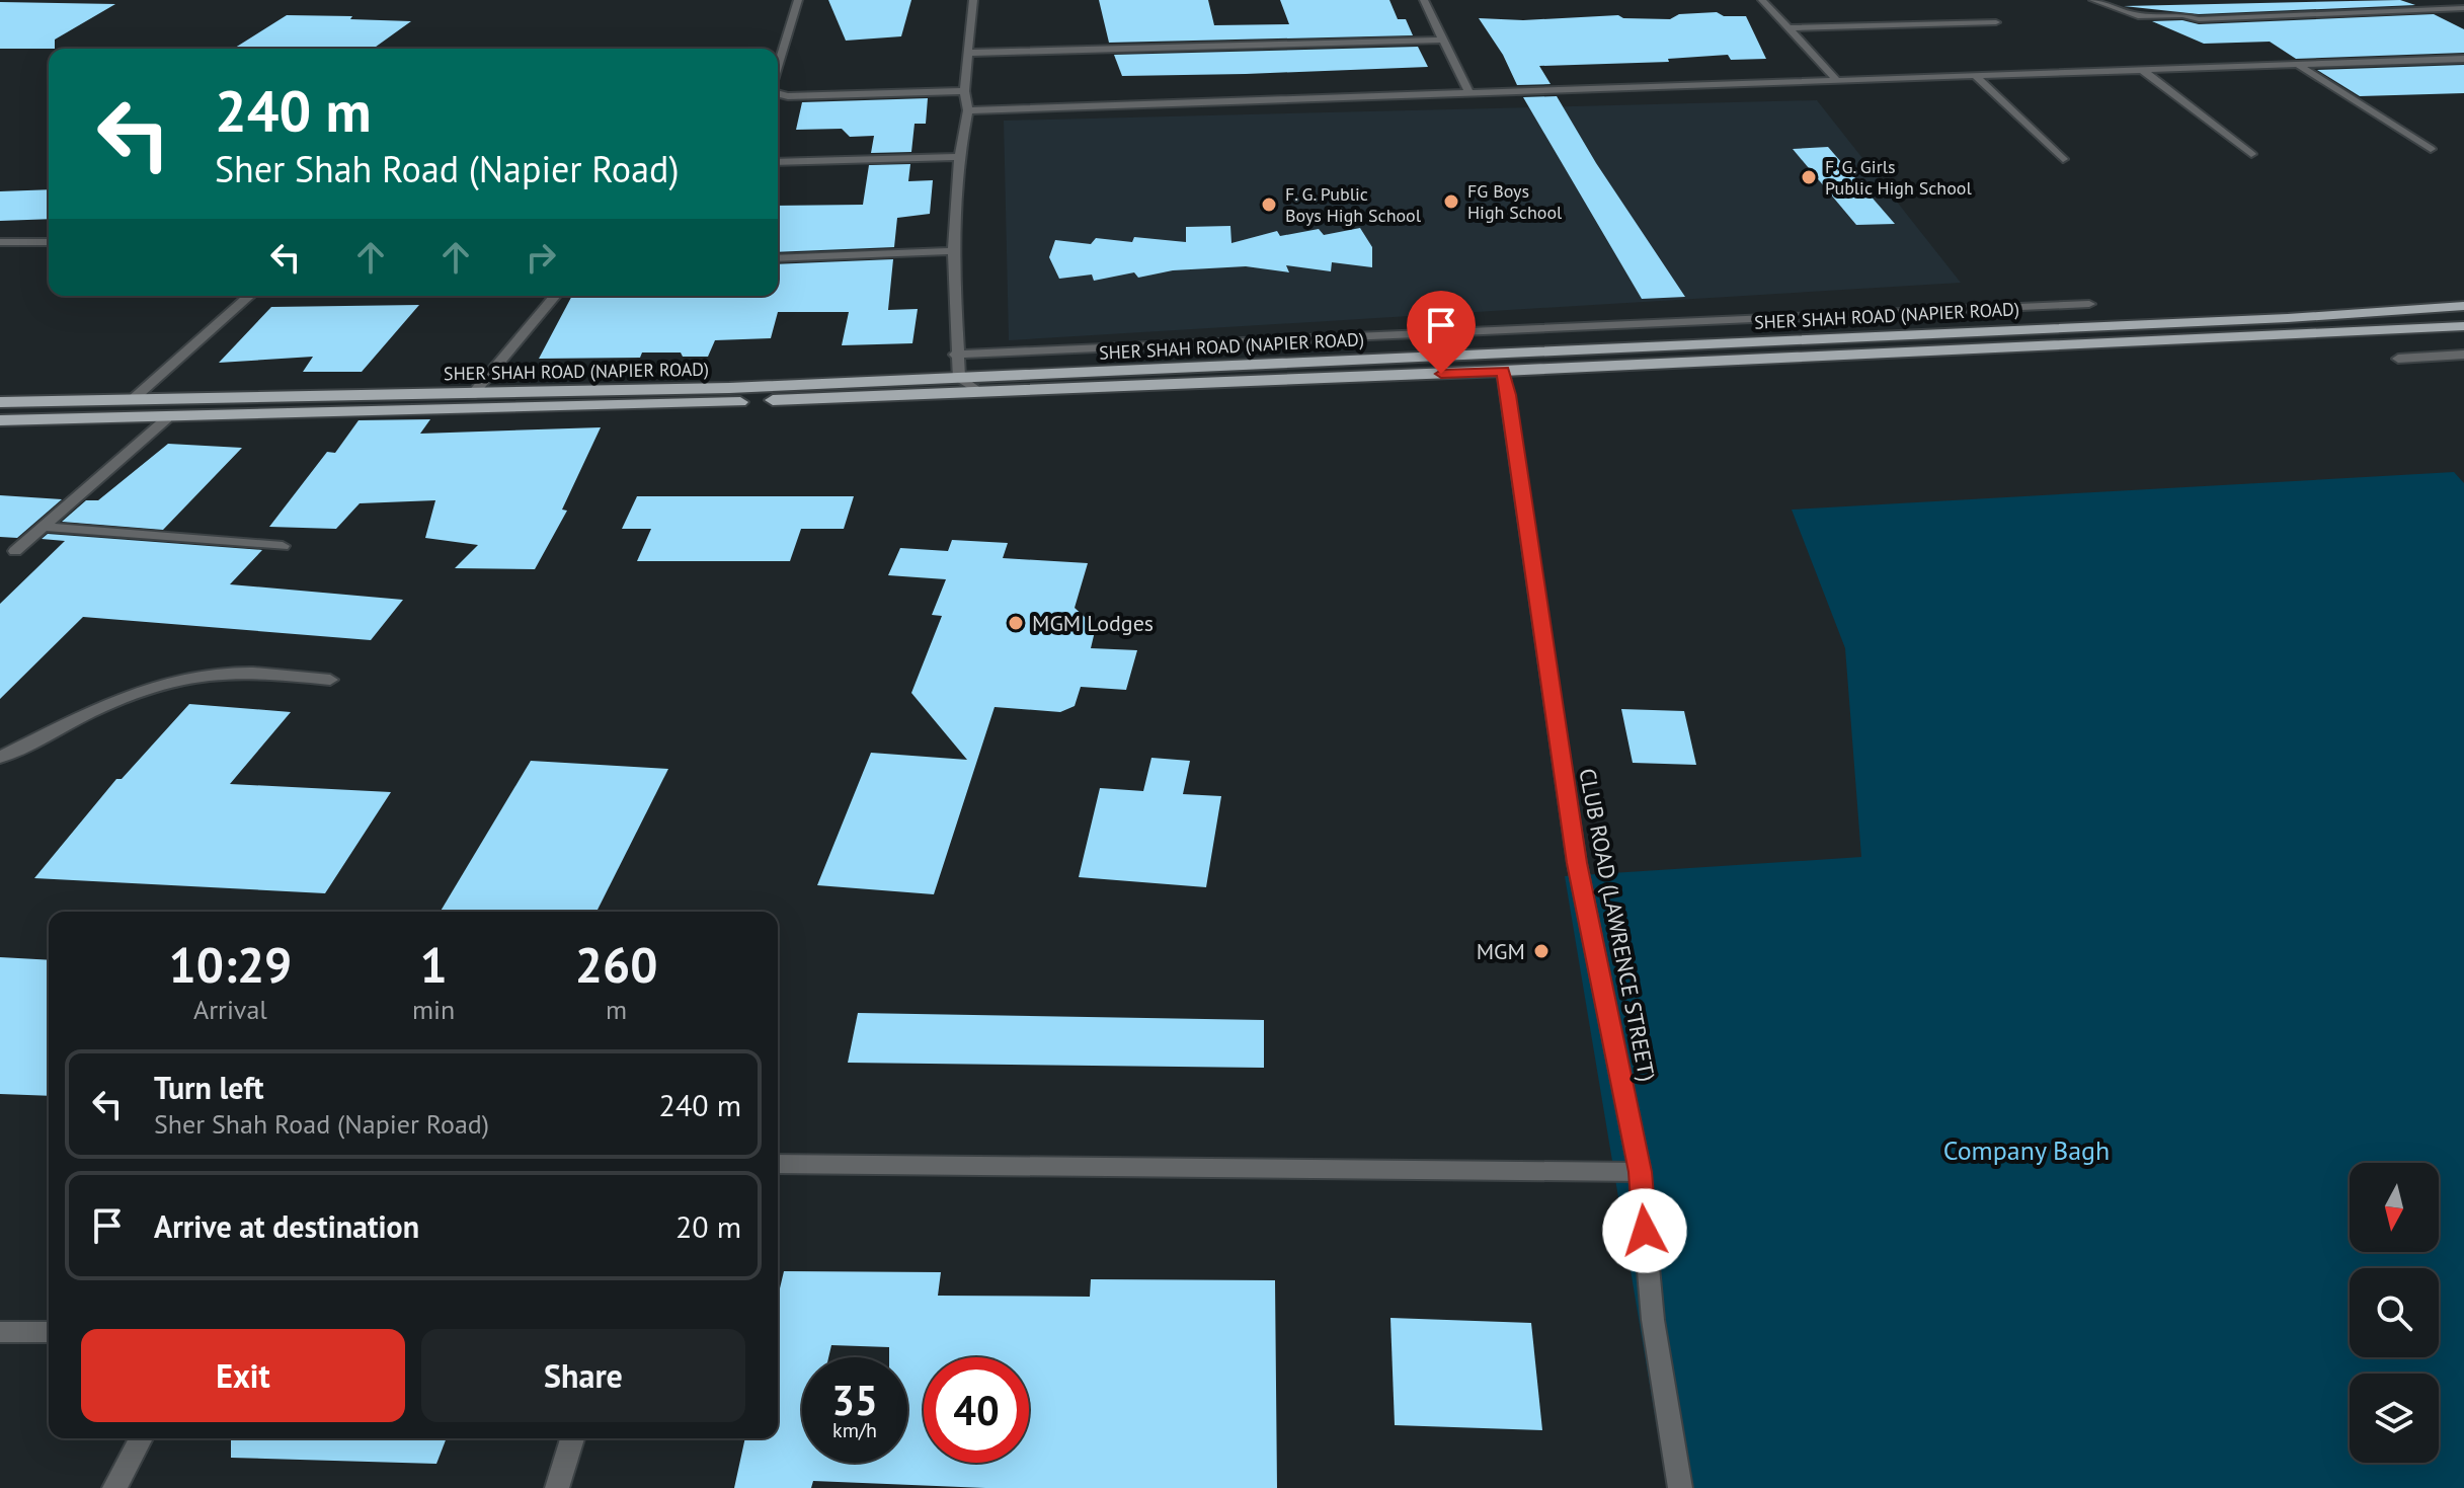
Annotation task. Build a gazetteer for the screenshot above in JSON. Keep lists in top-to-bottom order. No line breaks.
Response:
{"streets":{"main road":["SHER SHAH ROAD (NAPIER ROAD)"],"street":["CLUB ROAD (LAWRENCE STREET)"]},"crossings":[["SHER SHAH ROAD (NAPIER ROAD)","CLUB ROAD (LAWRENCE STREET)"]],"parks":["Company Bagh"],"places":["F. G. Girls Public High School","FG Boys High School","F. G. Public Boys High School","MGM Lodges","MGM"],"north":"bottom","page":{"turn":["240 m","Sher Shah Road (Napier Road)"],"eta":["10:29","Arrival","1","min","260","m"],"list":[{"name":"Turn left","note":"Sher Shah Road (Napier Road)","value":"240 m"},{"name":"Arrive at destination","value":"20 m"}],"buttons":["Exit","Share"],"speed":"35 km/h","limit":"40"}}
